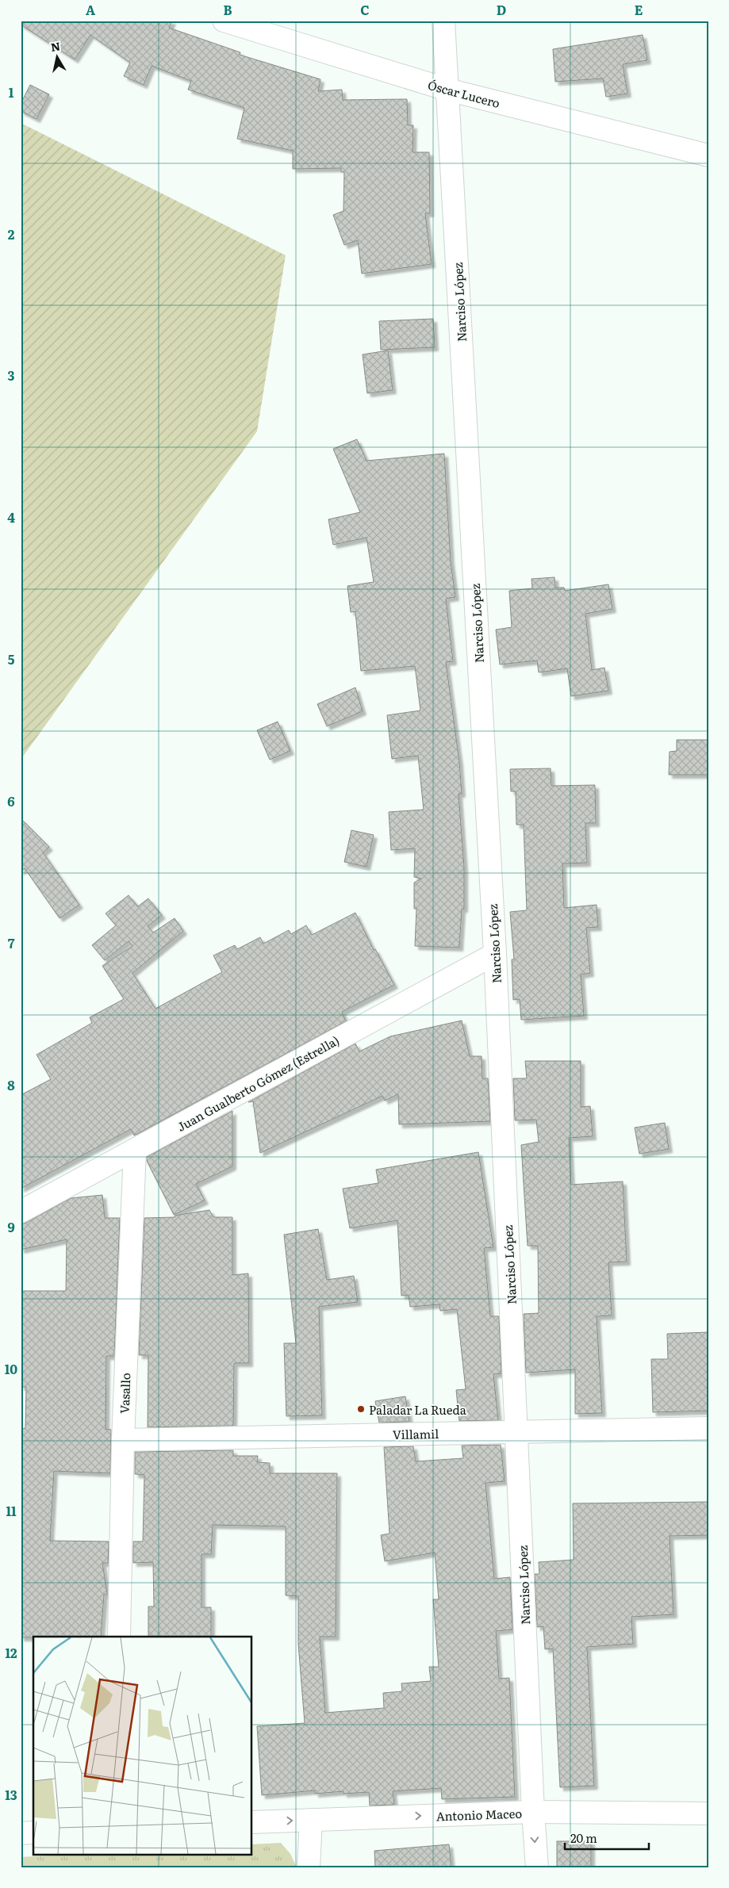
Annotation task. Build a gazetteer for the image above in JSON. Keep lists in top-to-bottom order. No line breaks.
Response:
{"streets":{"street":["Óscar Lucero","Narciso López","Juan Gualberto Gómez (Estrella)","Vasallo","Villamil","Antonio Maceo"]},"crossings":[["Óscar Lucero","Narciso López"],["Narciso López","Juan Gualberto Gómez (Estrella)"],["Narciso López","Villamil"],["Narciso López","Antonio Maceo"],["Juan Gualberto Gómez (Estrella)","Vasallo"],["Vasallo","Villamil"]],"one_way":["Antonio Maceo"],"places":["Paladar La Rueda"],"scale_bar":"20 m","north":"top","grid":{"columns":["A","B","C","D","E"],"rows":["1","2","3","4","5","6","7","8","9","10","11","12","13"]}}
